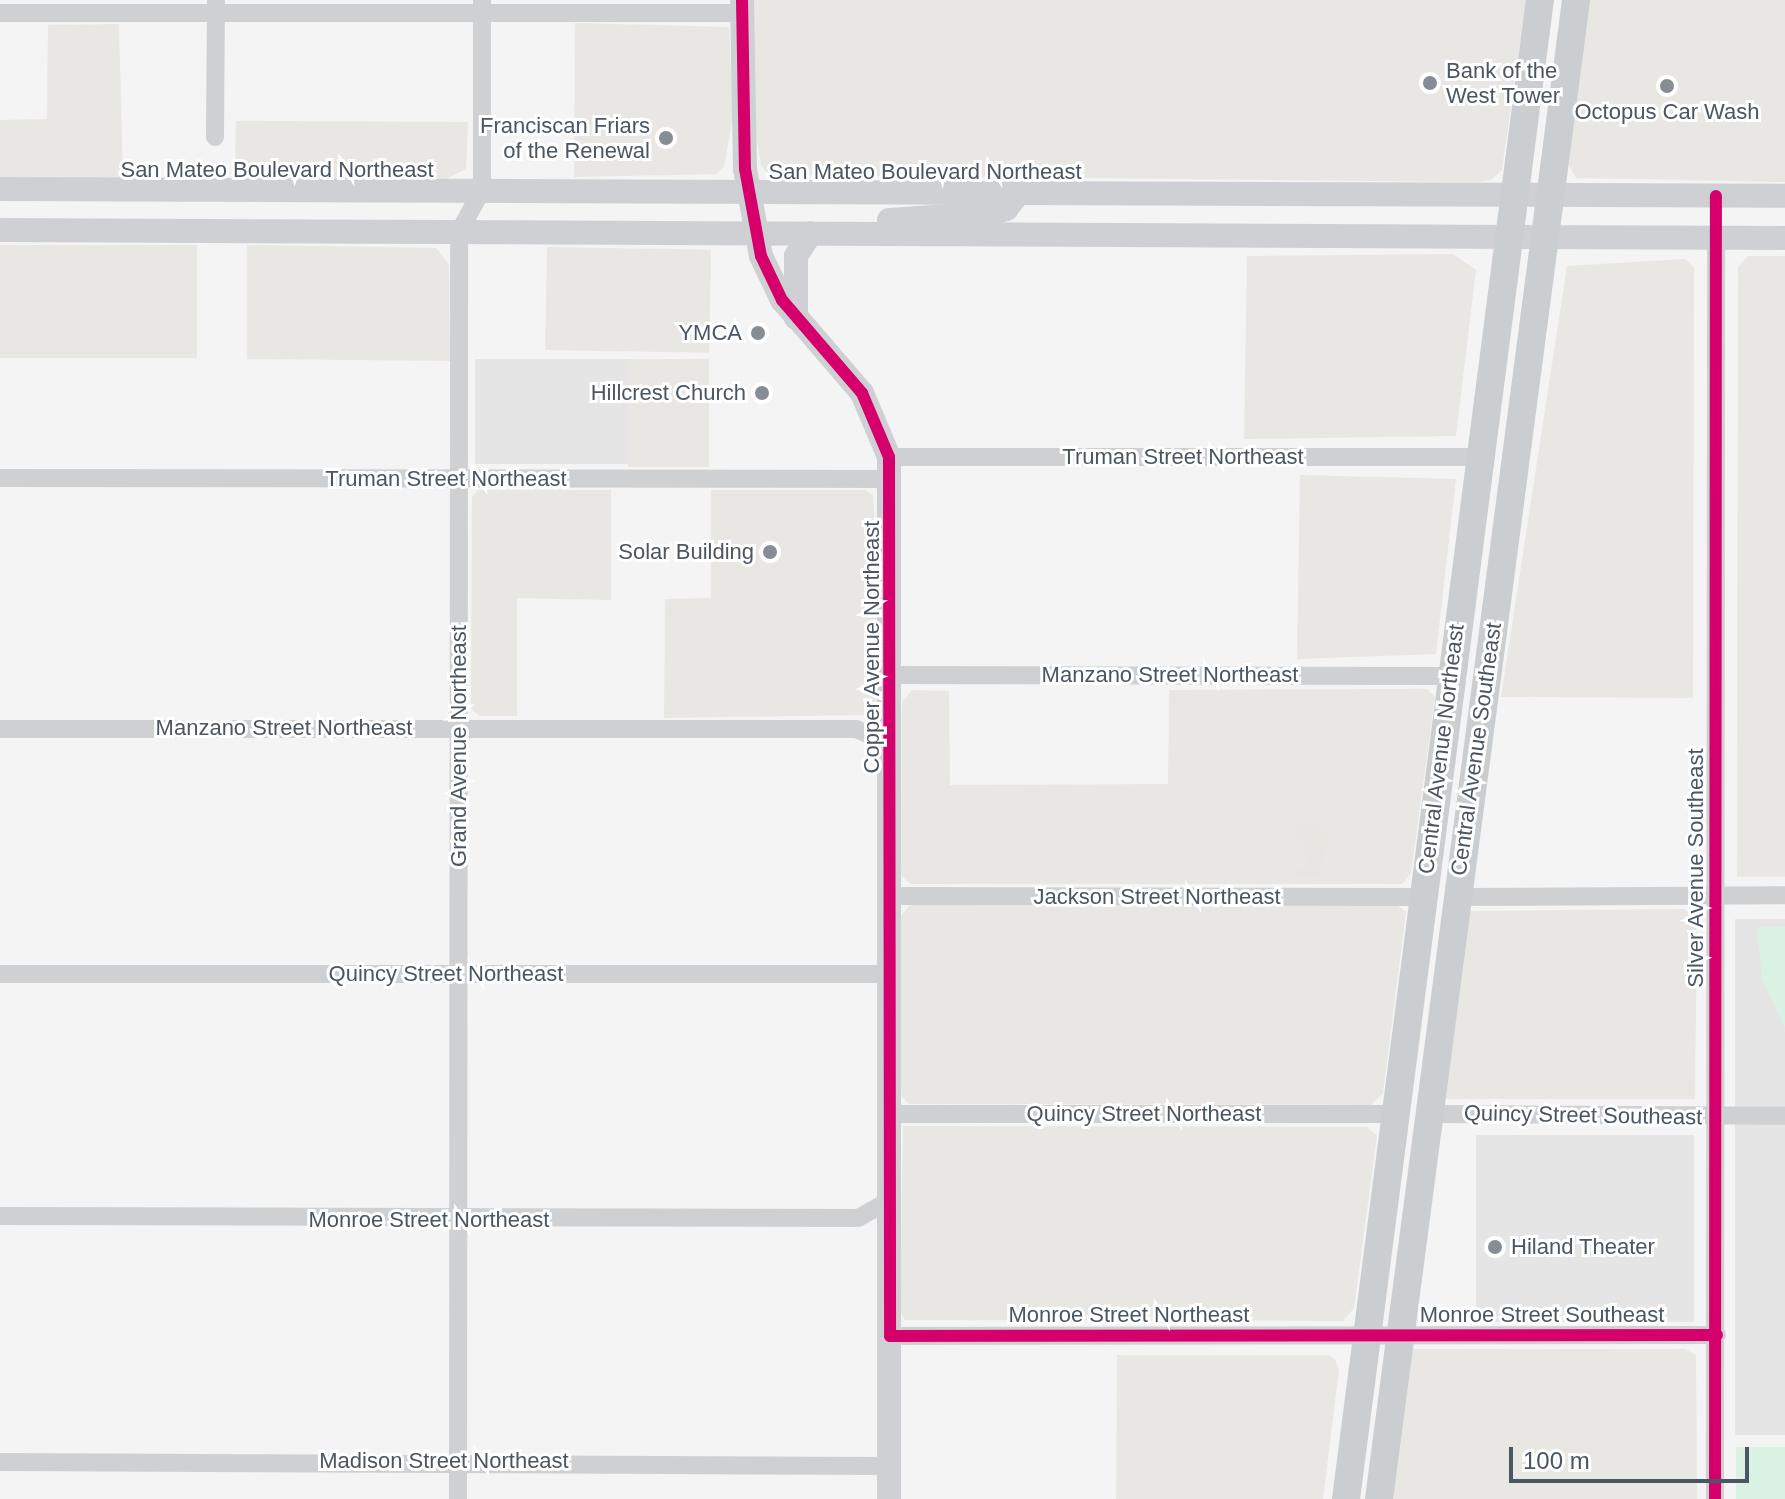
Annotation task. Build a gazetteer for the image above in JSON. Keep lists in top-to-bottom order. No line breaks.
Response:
{"streets":{"main road":["San Mateo Boulevard Northeast","Copper Avenue Northeast","Central Avenue Northeast","Central Avenue Southeast"],"street":["Truman Street Northeast","Manzano Street Northeast","Grand Avenue Northeast","Silver Avenue Southeast","Jackson Street Northeast","Quincy Street Northeast","Quincy Street Southeast","Monroe Street Northeast","Monroe Street Southeast","Madison Street Northeast"]},"crossings":[["San Mateo Boulevard Northeast","Copper Avenue Northeast"],["San Mateo Boulevard Northeast","Grand Avenue Northeast"],["San Mateo Boulevard Northeast","Central Avenue Northeast"],["San Mateo Boulevard Northeast","Central Avenue Southeast"],["Truman Street Northeast","Copper Avenue Northeast"],["Truman Street Northeast","Grand Avenue Northeast"],["Truman Street Northeast","Central Avenue Northeast"],["Copper Avenue Northeast","Manzano Street Northeast"],["Copper Avenue Northeast","Jackson Street Northeast"],["Copper Avenue Northeast","Quincy Street Northeast"],["Copper Avenue Northeast","Monroe Street Northeast"],["Copper Avenue Northeast","Madison Street Northeast"],["Manzano Street Northeast","Grand Avenue Northeast"],["Manzano Street Northeast","Central Avenue Northeast"],["Grand Avenue Northeast","Quincy Street Northeast"],["Grand Avenue Northeast","Monroe Street Northeast"],["Grand Avenue Northeast","Madison Street Northeast"],["Central Avenue Northeast","Jackson Street Northeast"],["Central Avenue Northeast","Quincy Street Northeast"],["Central Avenue Northeast","Monroe Street Northeast"],["Central Avenue Northeast","Monroe Street Southeast"],["Central Avenue Southeast","Quincy Street Southeast"],["Central Avenue Southeast","Monroe Street Southeast"],["Silver Avenue Southeast","Quincy Street Southeast"],["Silver Avenue Southeast","Monroe Street Southeast"],["Monroe Street Northeast","Monroe Street Southeast"]],"places":["Bank of the West Tower","Octopus Car Wash","Franciscan Friars of the Renewal","YMCA","Hillcrest Church","Solar Building","Hiland Theater"],"scale_bar":"100 m"}
